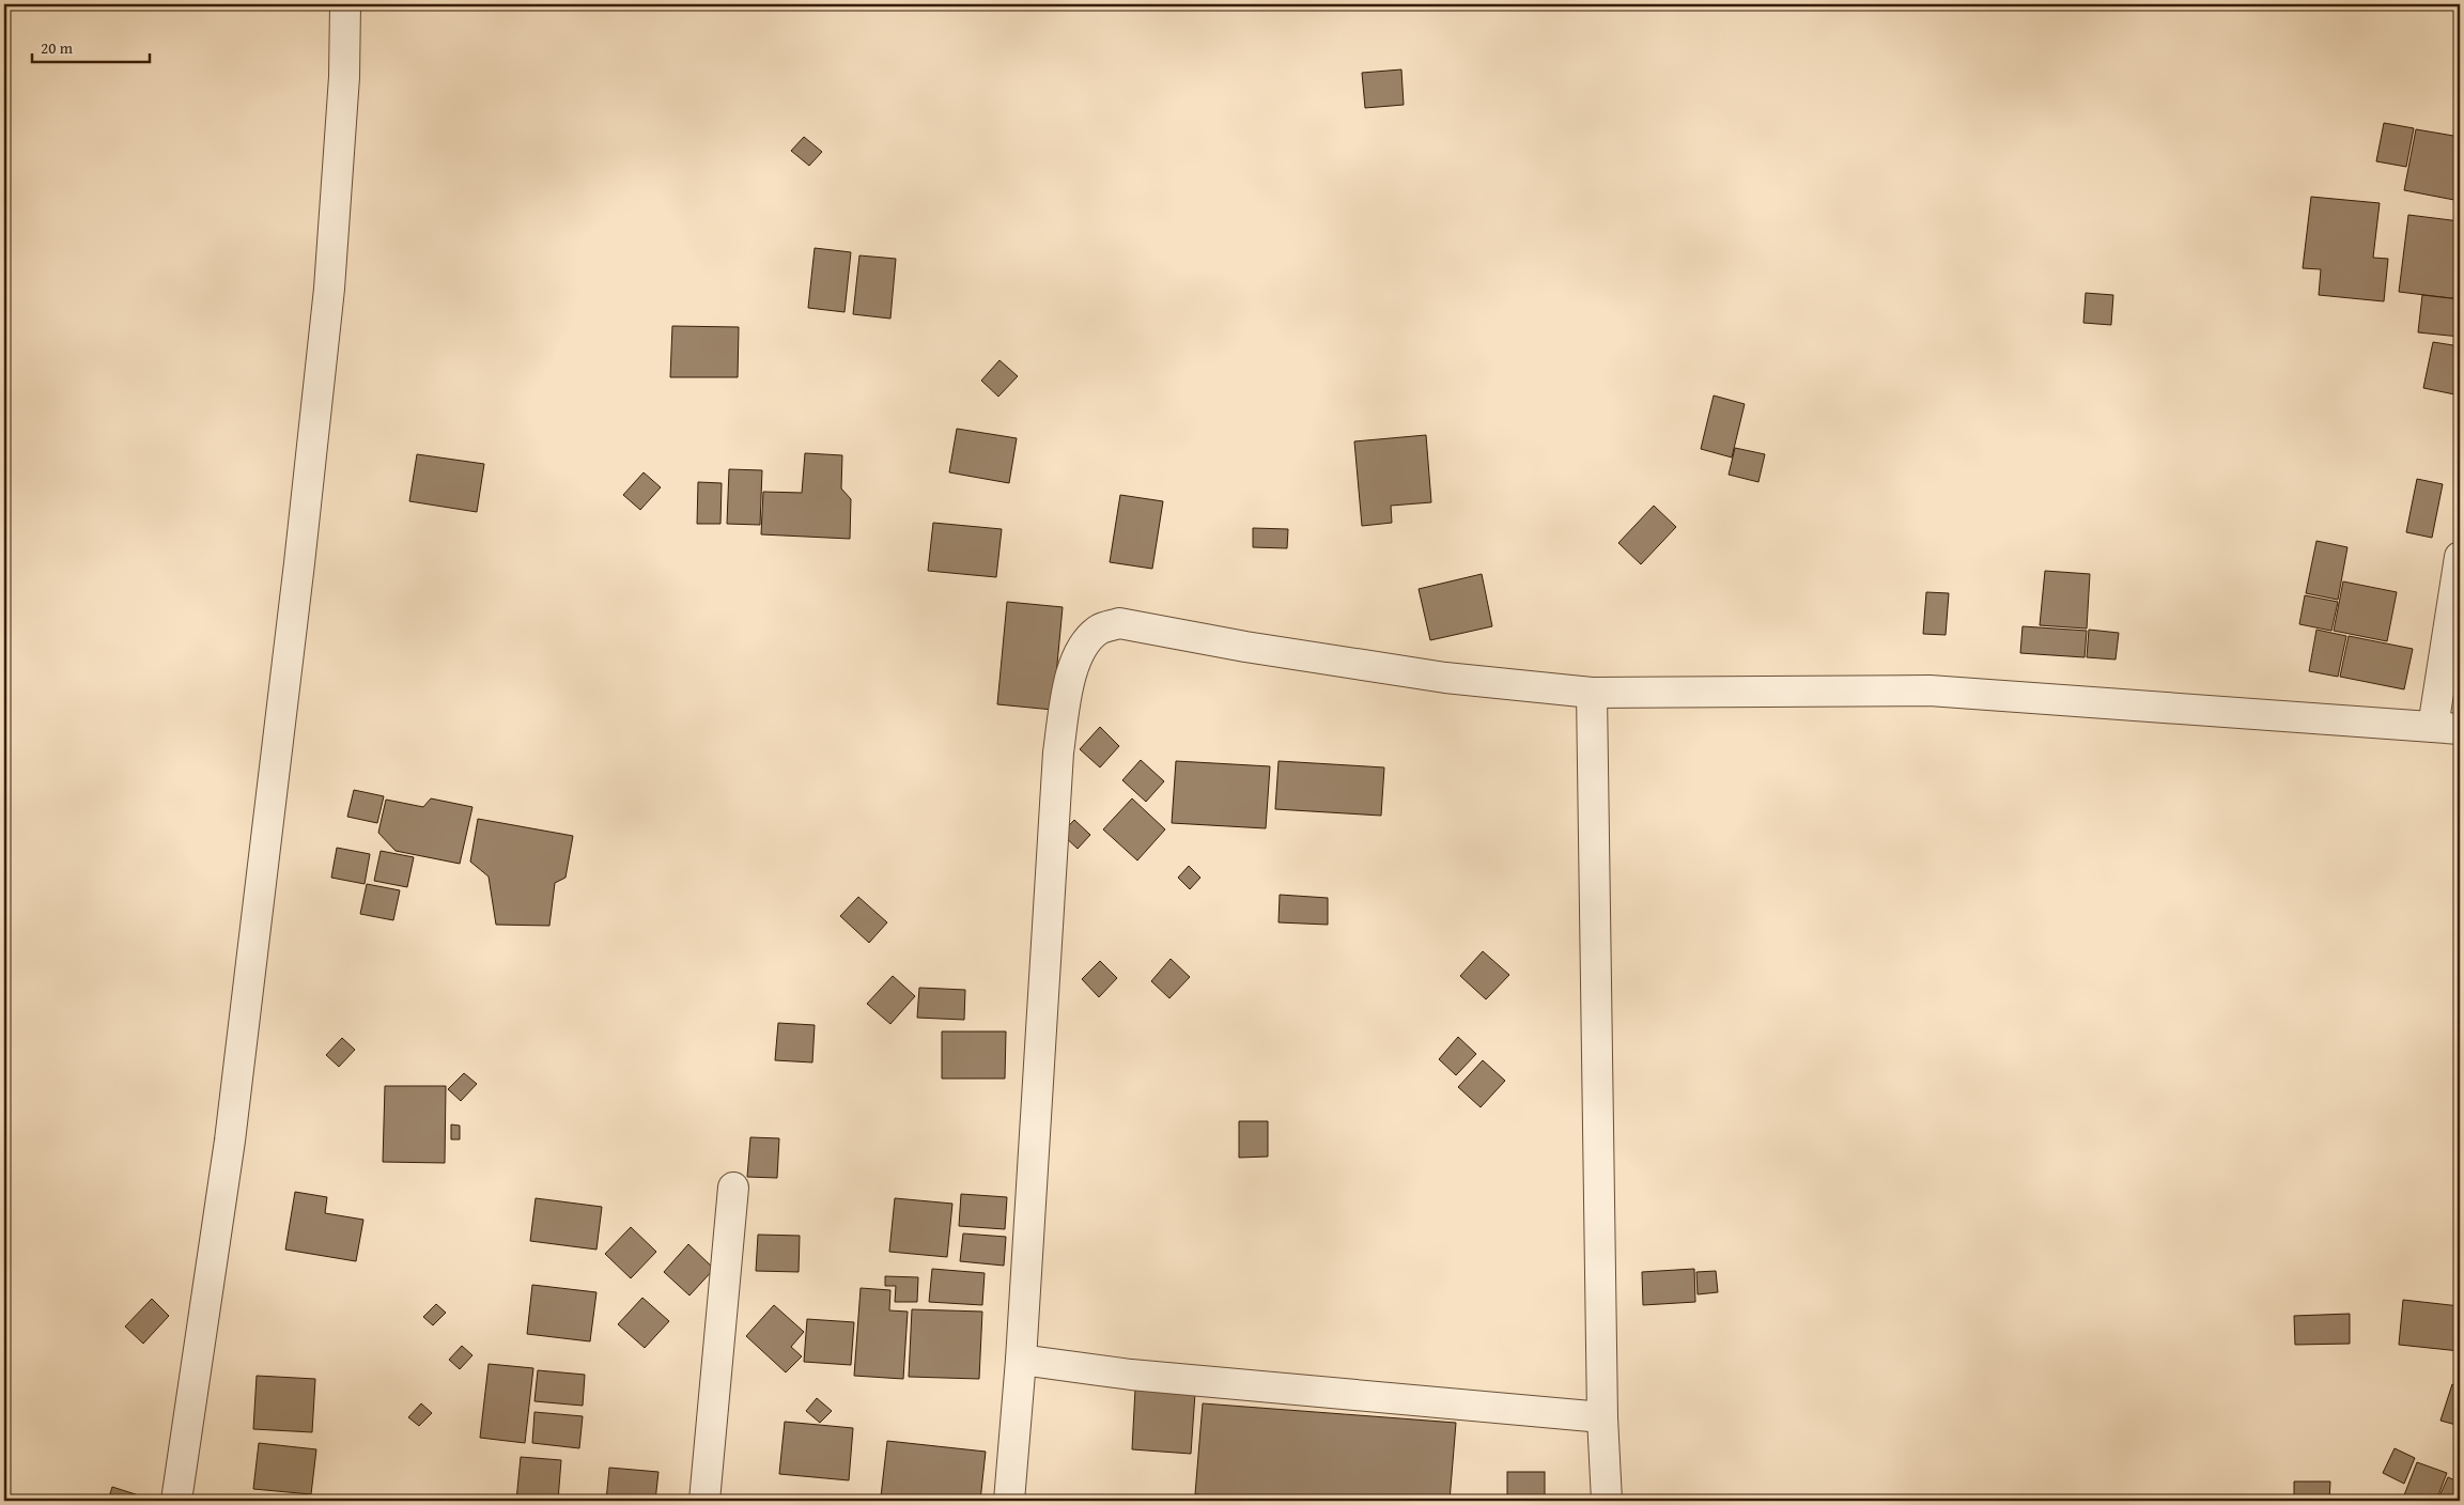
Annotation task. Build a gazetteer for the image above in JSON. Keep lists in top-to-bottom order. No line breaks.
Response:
{"scale_bar":"20 m"}
